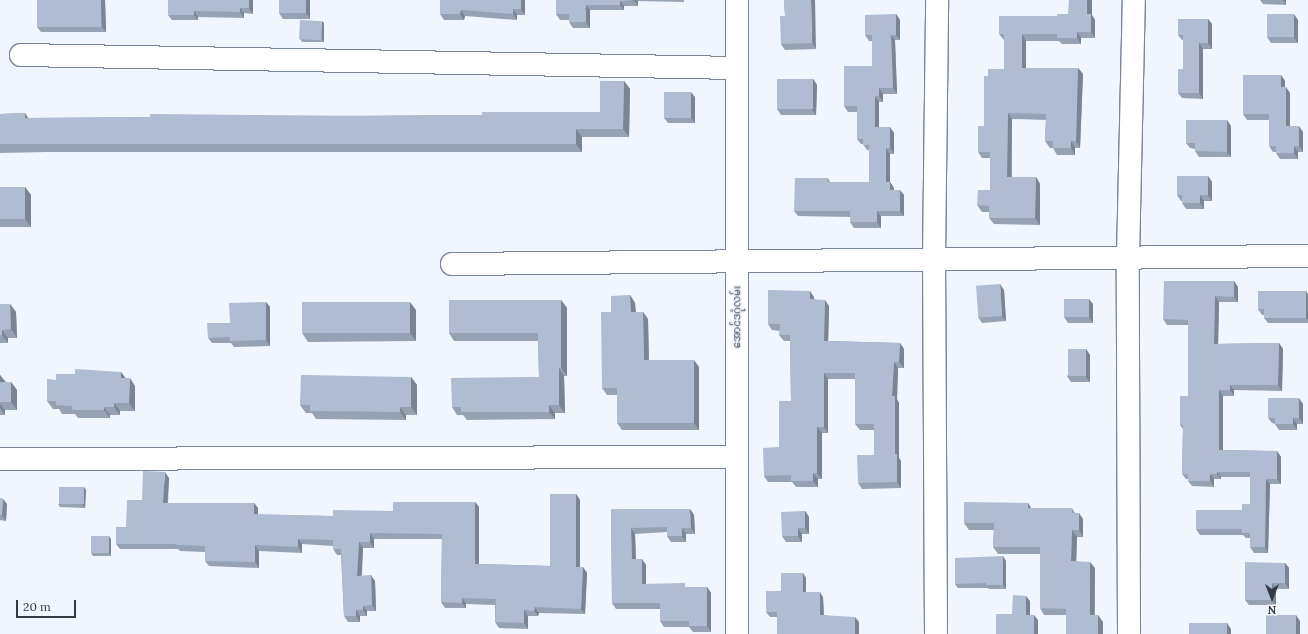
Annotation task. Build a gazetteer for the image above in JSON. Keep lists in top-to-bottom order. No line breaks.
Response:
{"streets":{"street":["အောင်ဒဂုံလမ်း"]},"scale_bar":"20 m","north":"bottom"}
